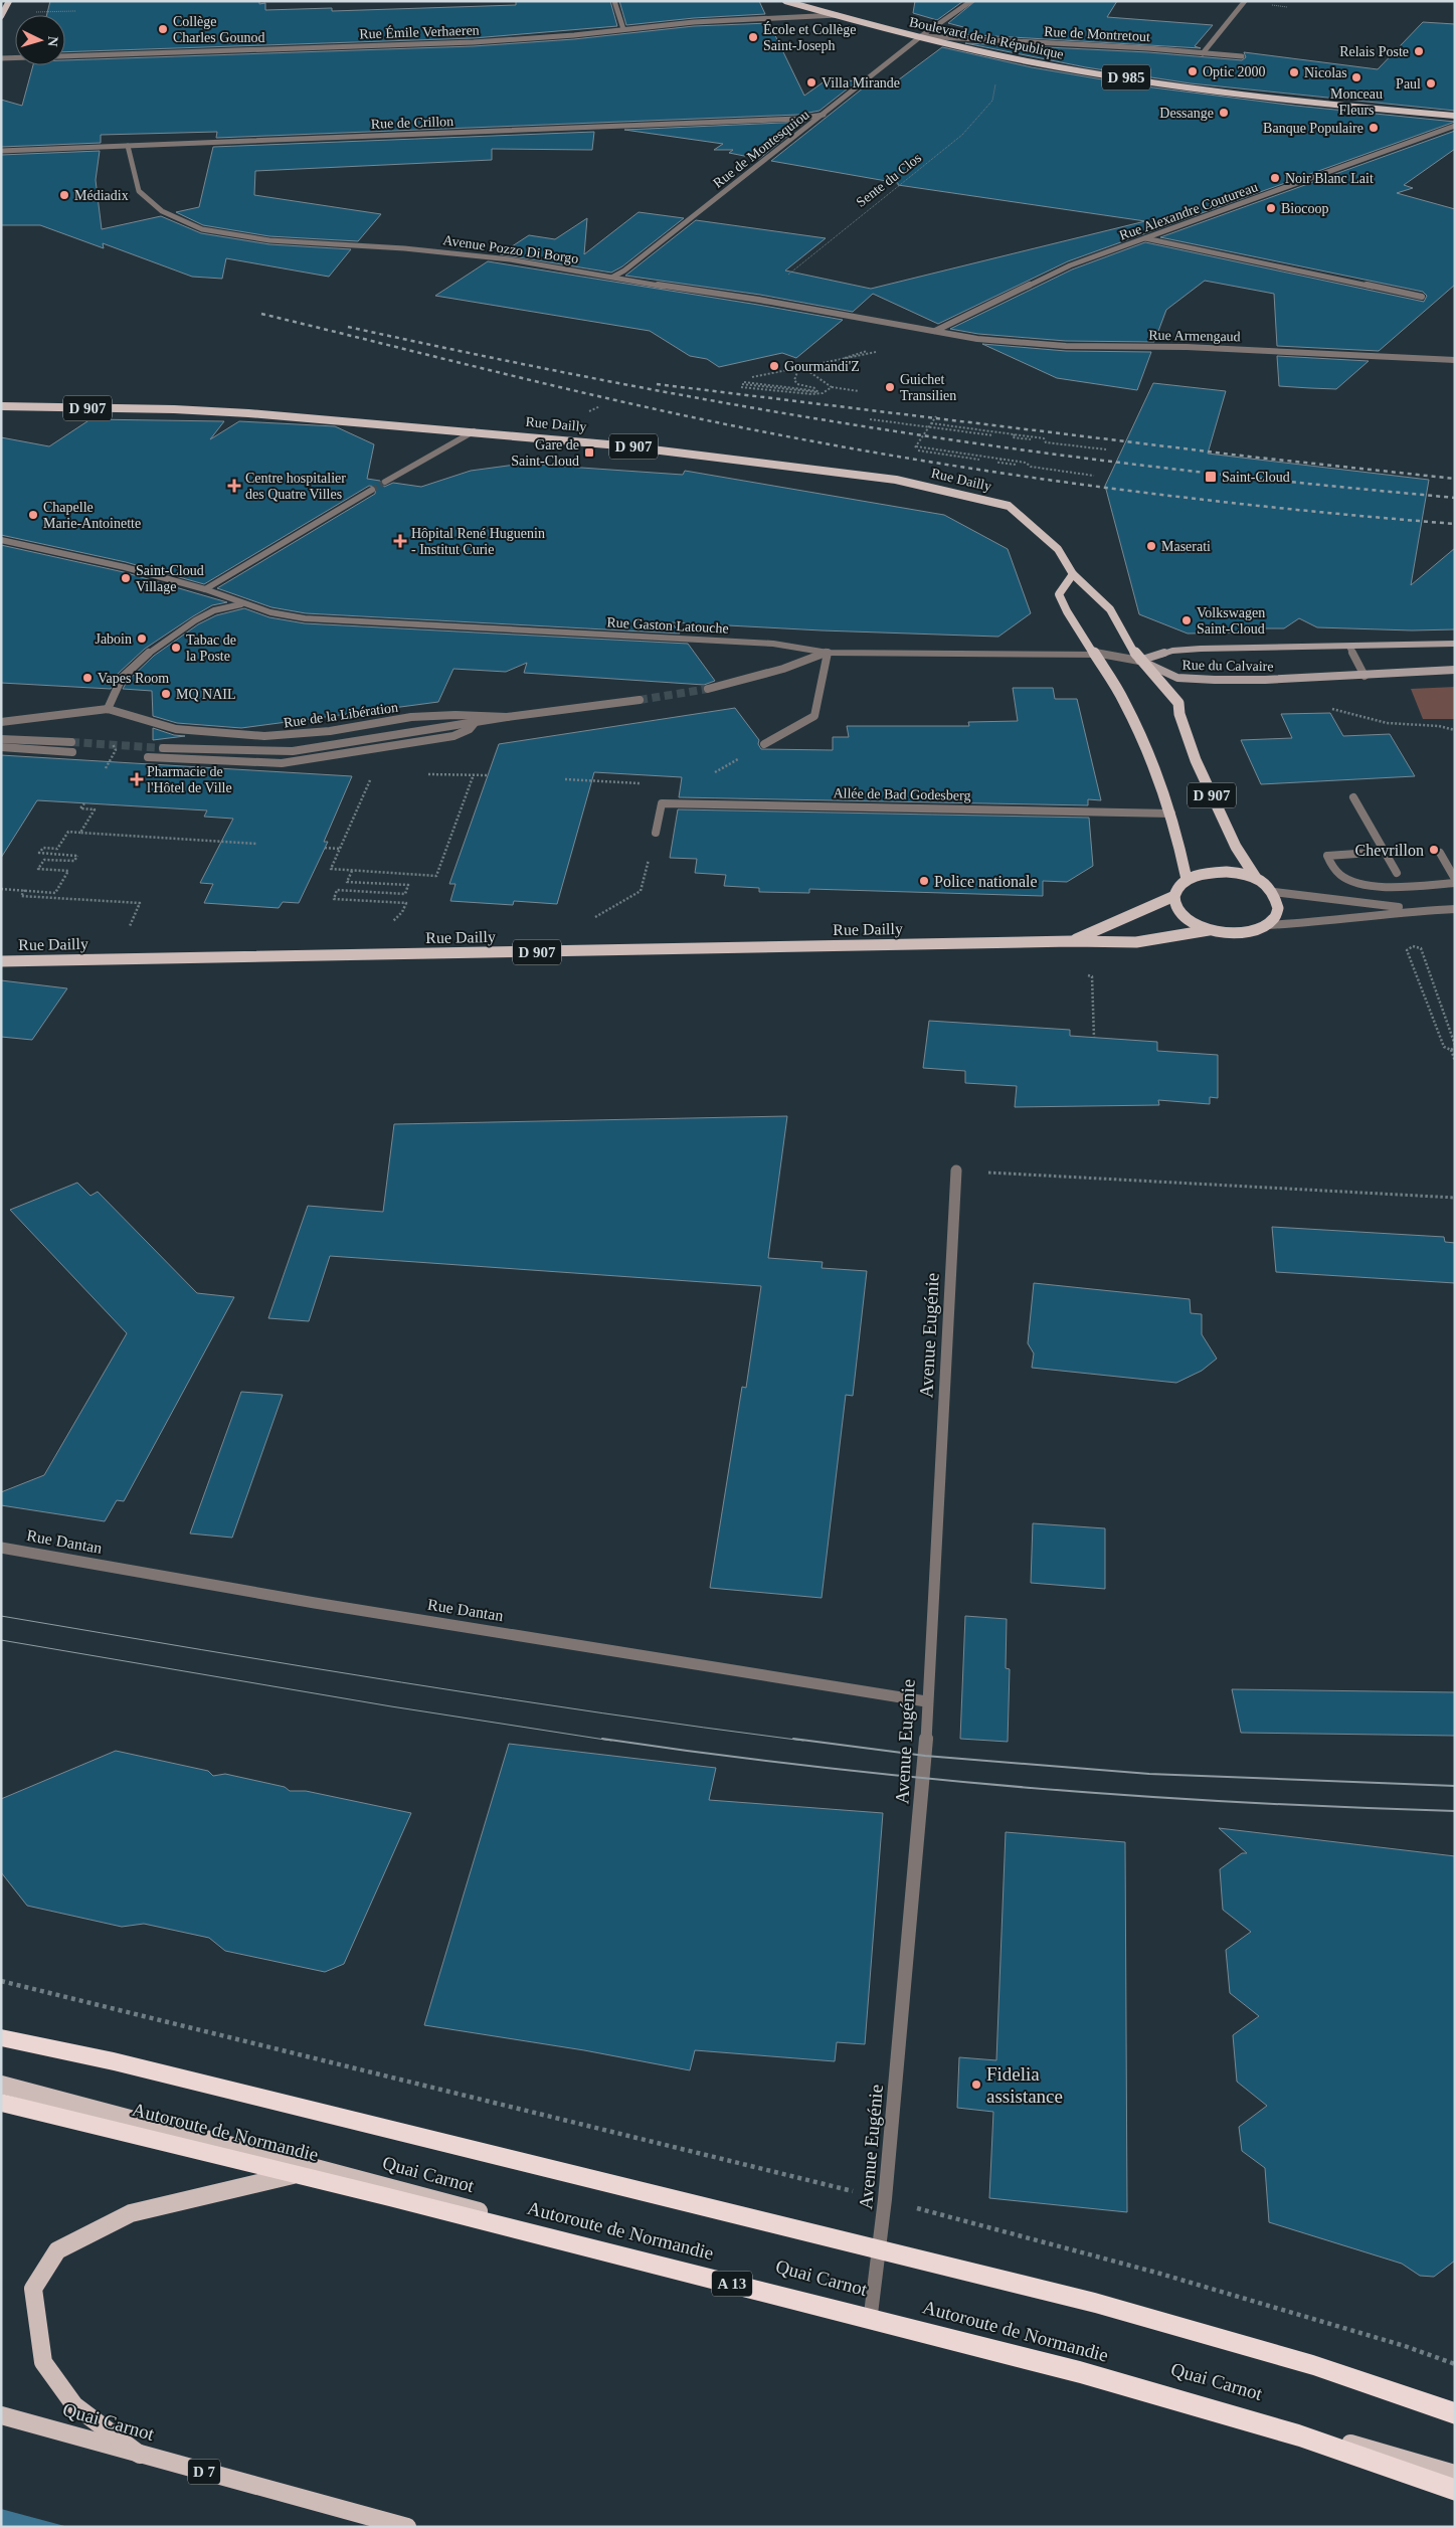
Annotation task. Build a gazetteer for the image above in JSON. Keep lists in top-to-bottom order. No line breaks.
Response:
{"streets":{"highway":["Autoroute de Normandie","A 13"],"main road":["Boulevard de la République","D 985","D 907","Rue Dailly","Rue du Calvaire","Quai Carnot","D 7"],"street":["Rue Émile Verhaeren","Rue de Montretout","Rue de Crillon","Rue de Montesquiou","Rue Alexandre Coutureau","Avenue Pozzo Di Borgo","Rue Armengaud","Rue Gaston Latouche","Rue de la Libération","Allée de Bad Godesberg","Avenue Eugénie","Rue Dantan"],"path":["Sente du Clos"]},"crossings":[["Rue Émile Verhaeren","Boulevard de la République"],["Rue de Montretout","Boulevard de la République"],["Rue de Montretout","Rue de Montesquiou"],["Boulevard de la République","Rue de Montesquiou"],["Boulevard de la République","Sente du Clos"],["Rue de Crillon","Rue de Montesquiou"],["Rue de Crillon","Avenue Pozzo Di Borgo"],["Rue de Montesquiou","Avenue Pozzo Di Borgo"],["Sente du Clos","Avenue Pozzo Di Borgo"],["Rue Alexandre Coutureau","Avenue Pozzo Di Borgo"],["Rue Alexandre Coutureau","Rue Armengaud"],["Avenue Pozzo Di Borgo","Rue Armengaud"],["D 907","Rue Dailly"],["D 907","Rue Gaston Latouche"],["D 907","Allée de Bad Godesberg"],["Rue Dailly","Rue Gaston Latouche"],["Rue Dailly","Rue du Calvaire"],["Rue Gaston Latouche","Rue du Calvaire"],["Avenue Eugénie","Rue Dantan"],["Avenue Eugénie","Quai Carnot"]],"places":{"other":["Collège Charles Gounod","École et Collège Saint-Joseph","Relais Poste","Optic 2000","Nicolas","Monceau Fleurs","Villa Mirande","Paul","Dessange","Banque Populaire","Noir Blanc Lait","Médiadix","Biocoop","Gourmandi'Z","Guichet Transilien","Chapelle Marie-Antoinette","Maserati","Saint-Cloud Village","Volkswagen Saint-Cloud","Jaboin","Tabac de la Poste","Vapes Room","MQ NAIL","Chevrillon","Police nationale","Fidelia assistance"],"transit":["Gare de Saint-Cloud","Saint-Cloud"],"health":["Centre hospitalier des Quatre Villes","Hôpital René Huguenin - Institut Curie","Pharmacie de l'Hôtel de Ville"]},"north":"right"}
